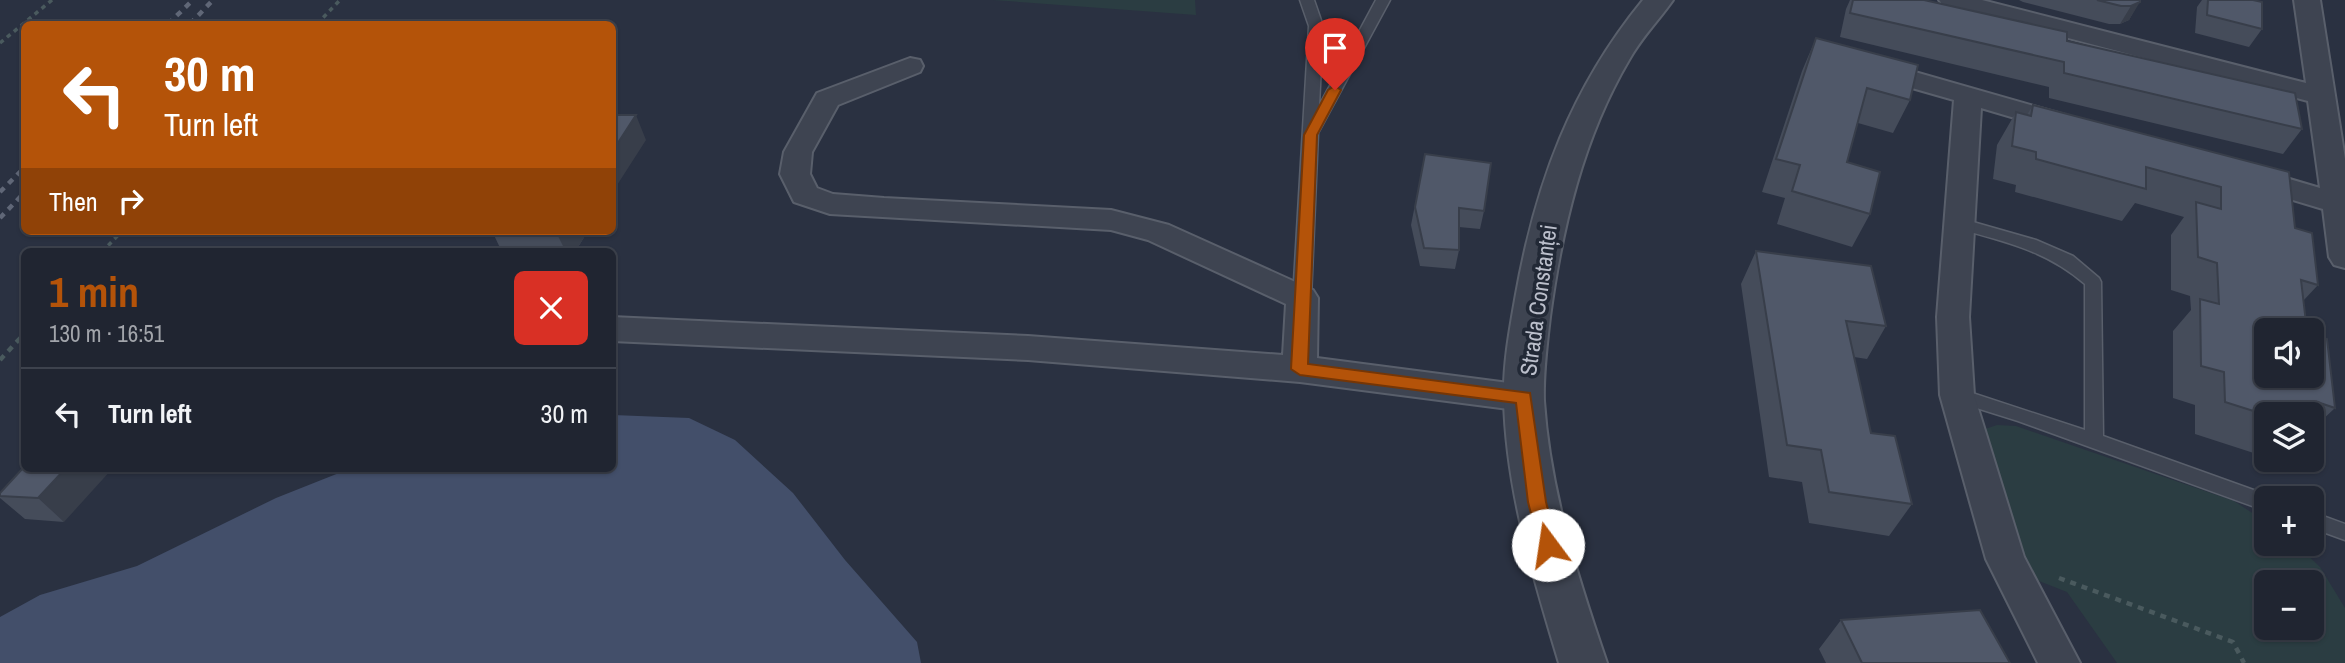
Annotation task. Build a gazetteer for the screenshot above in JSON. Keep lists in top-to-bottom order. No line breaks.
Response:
{"streets":{"street":["Strada Constanței"]},"page":{"turn":["30 m","Turn left"],"then":"Then","heading":["1 min","130 m · 16:51"],"map_buttons":["+","−"],"list":[{"name":"Turn left","value":"30 m"}]}}
